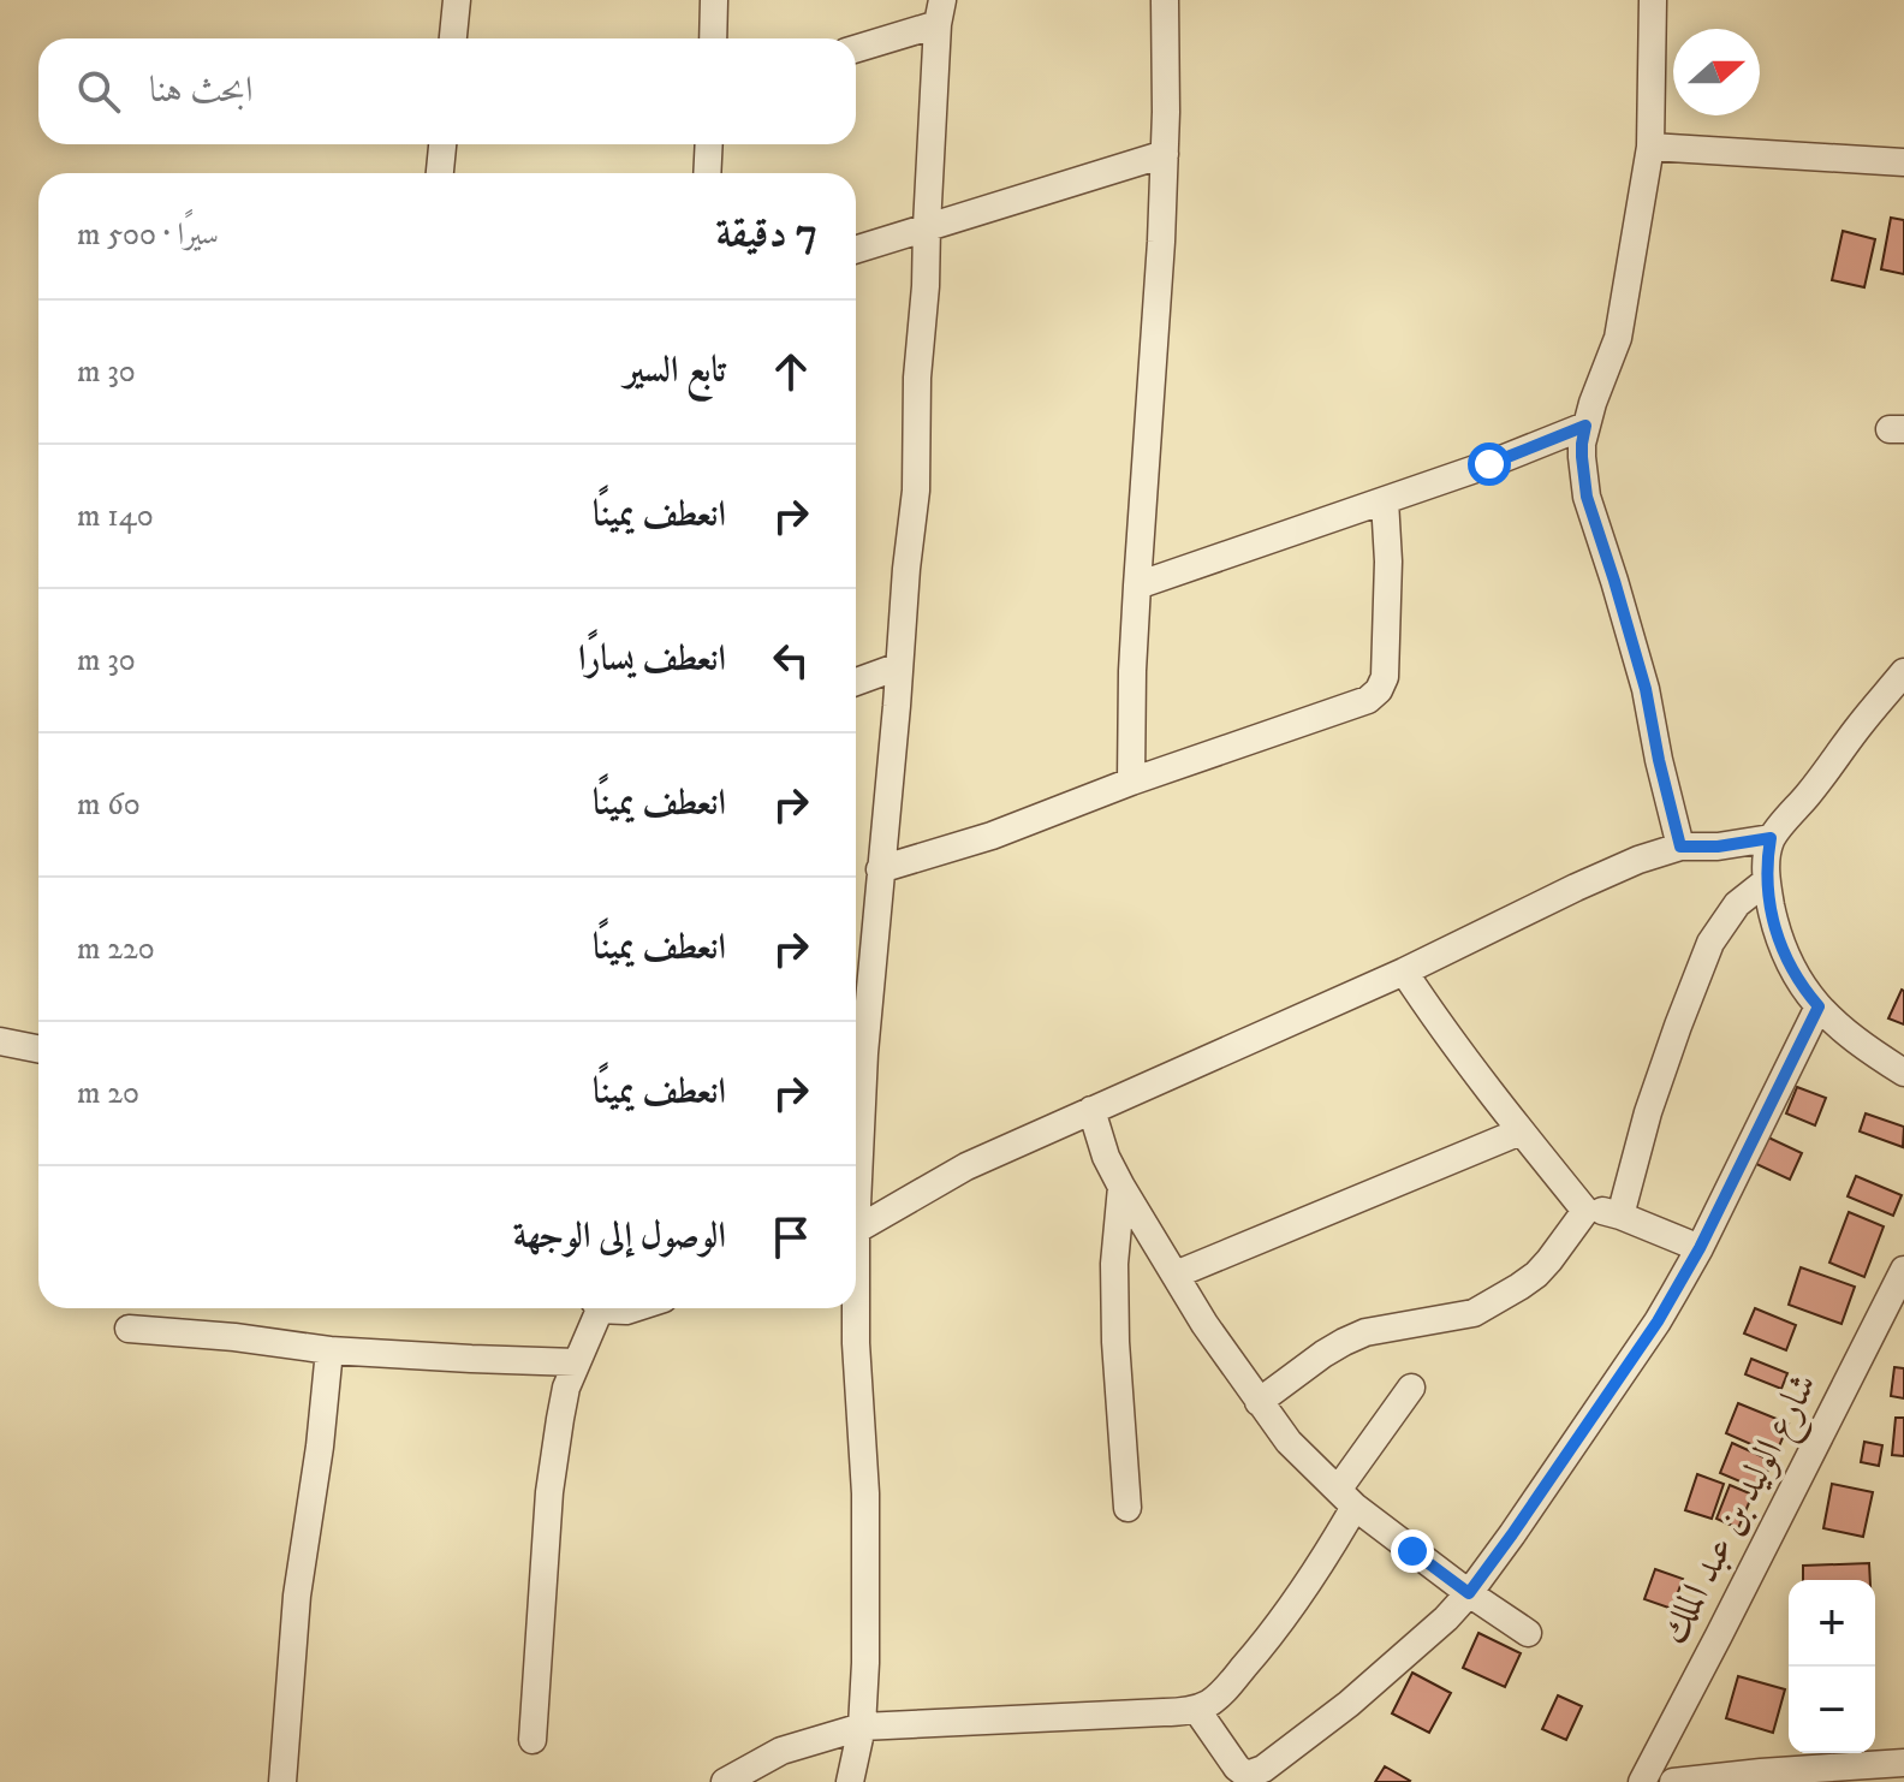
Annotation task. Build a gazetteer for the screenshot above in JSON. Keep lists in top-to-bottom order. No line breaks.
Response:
{"streets":{"street":["شارع الوليد بن عبد الملك"]},"north":"right","page":{"search":"ابحث هنا","heading":["7 دقيقة","سيرًا · 500 m"],"list":[["تابع السير","30 m"],["انعطف يمينًا","140 m"],["انعطف يسارًا","30 m"],["انعطف يمينًا","60 m"],["انعطف يمينًا","220 m"],["انعطف يمينًا","20 m"],"الوصول إلى الوجهة"],"map_buttons":["+","−"]}}
